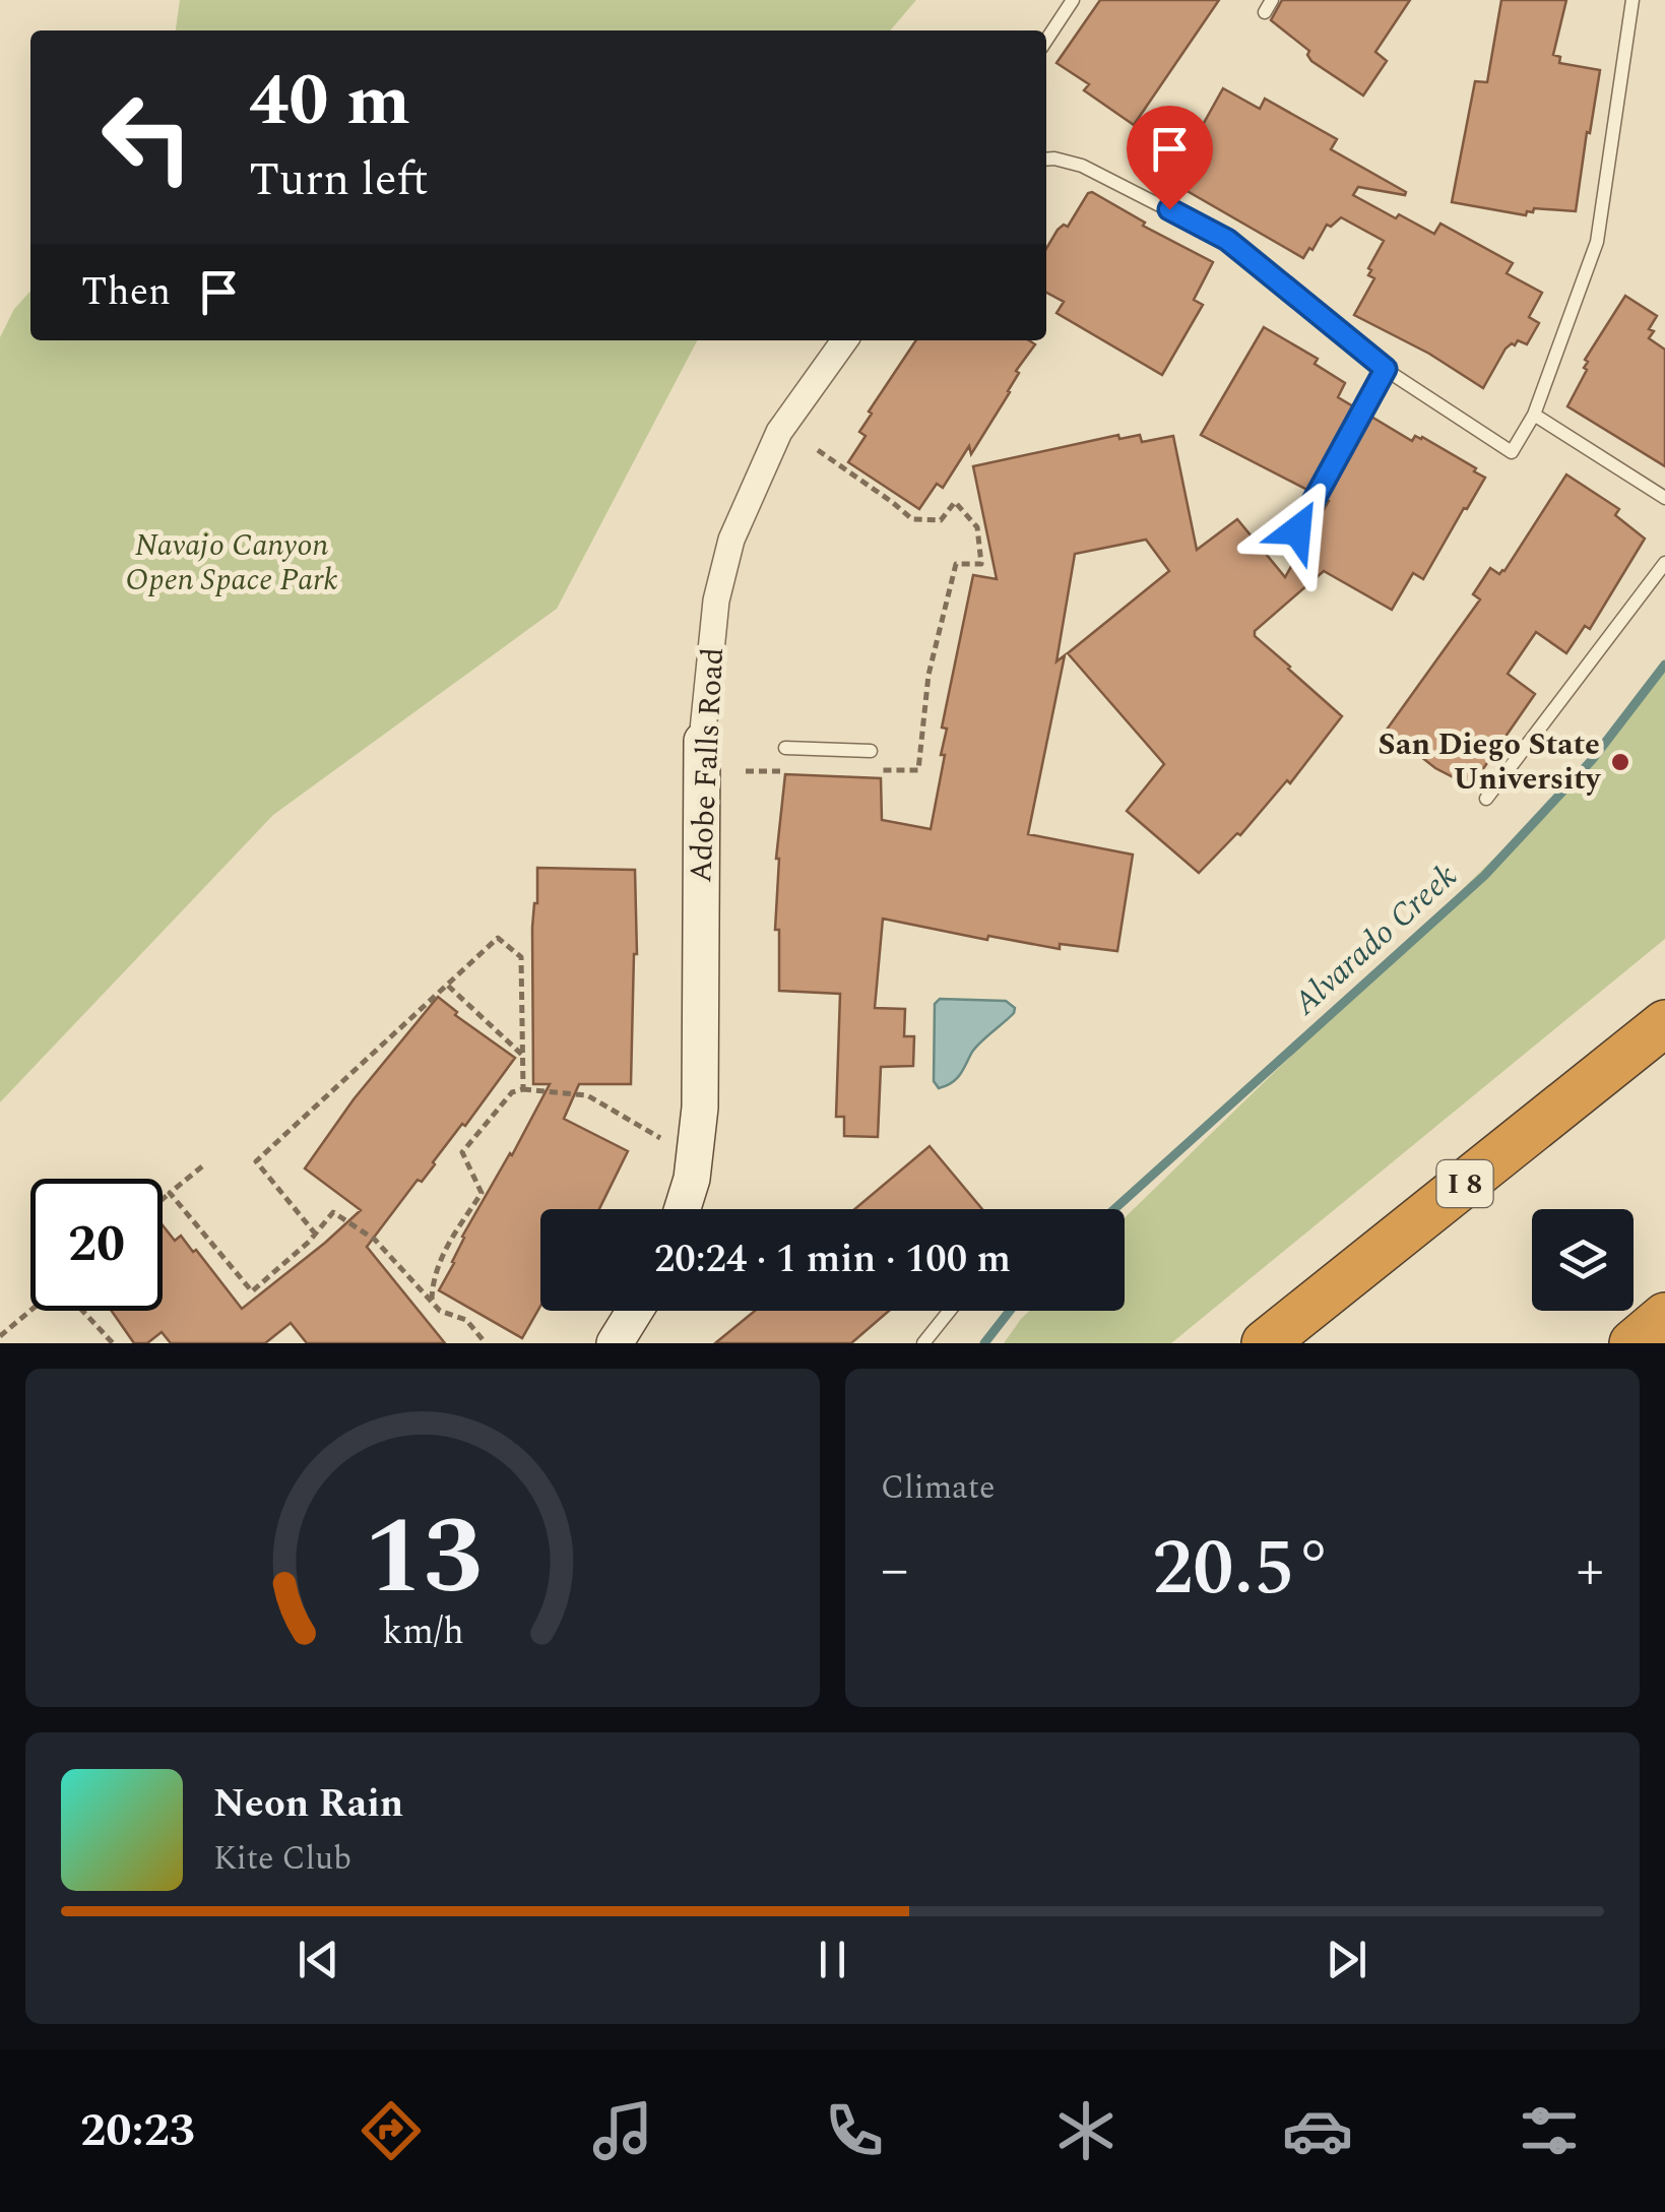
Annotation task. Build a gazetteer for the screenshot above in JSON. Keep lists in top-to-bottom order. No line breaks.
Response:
{"streets":{"highway":["I 8"],"street":["Adobe Falls Road"]},"water":["Alvarado Creek"],"parks":["Navajo Canyon Open Space Park"],"places":["San Diego State University"],"page":{"turn":["40 m","Turn left"],"then":"Then","limit":"20","trip":"20:24 · 1 min · 100 m","tile":"Climate","heat":["−","20.5°","+"],"song":["Neon Rain","Kite Club"],"tabs":"20:23","gauge":["13","km/h"]}}
